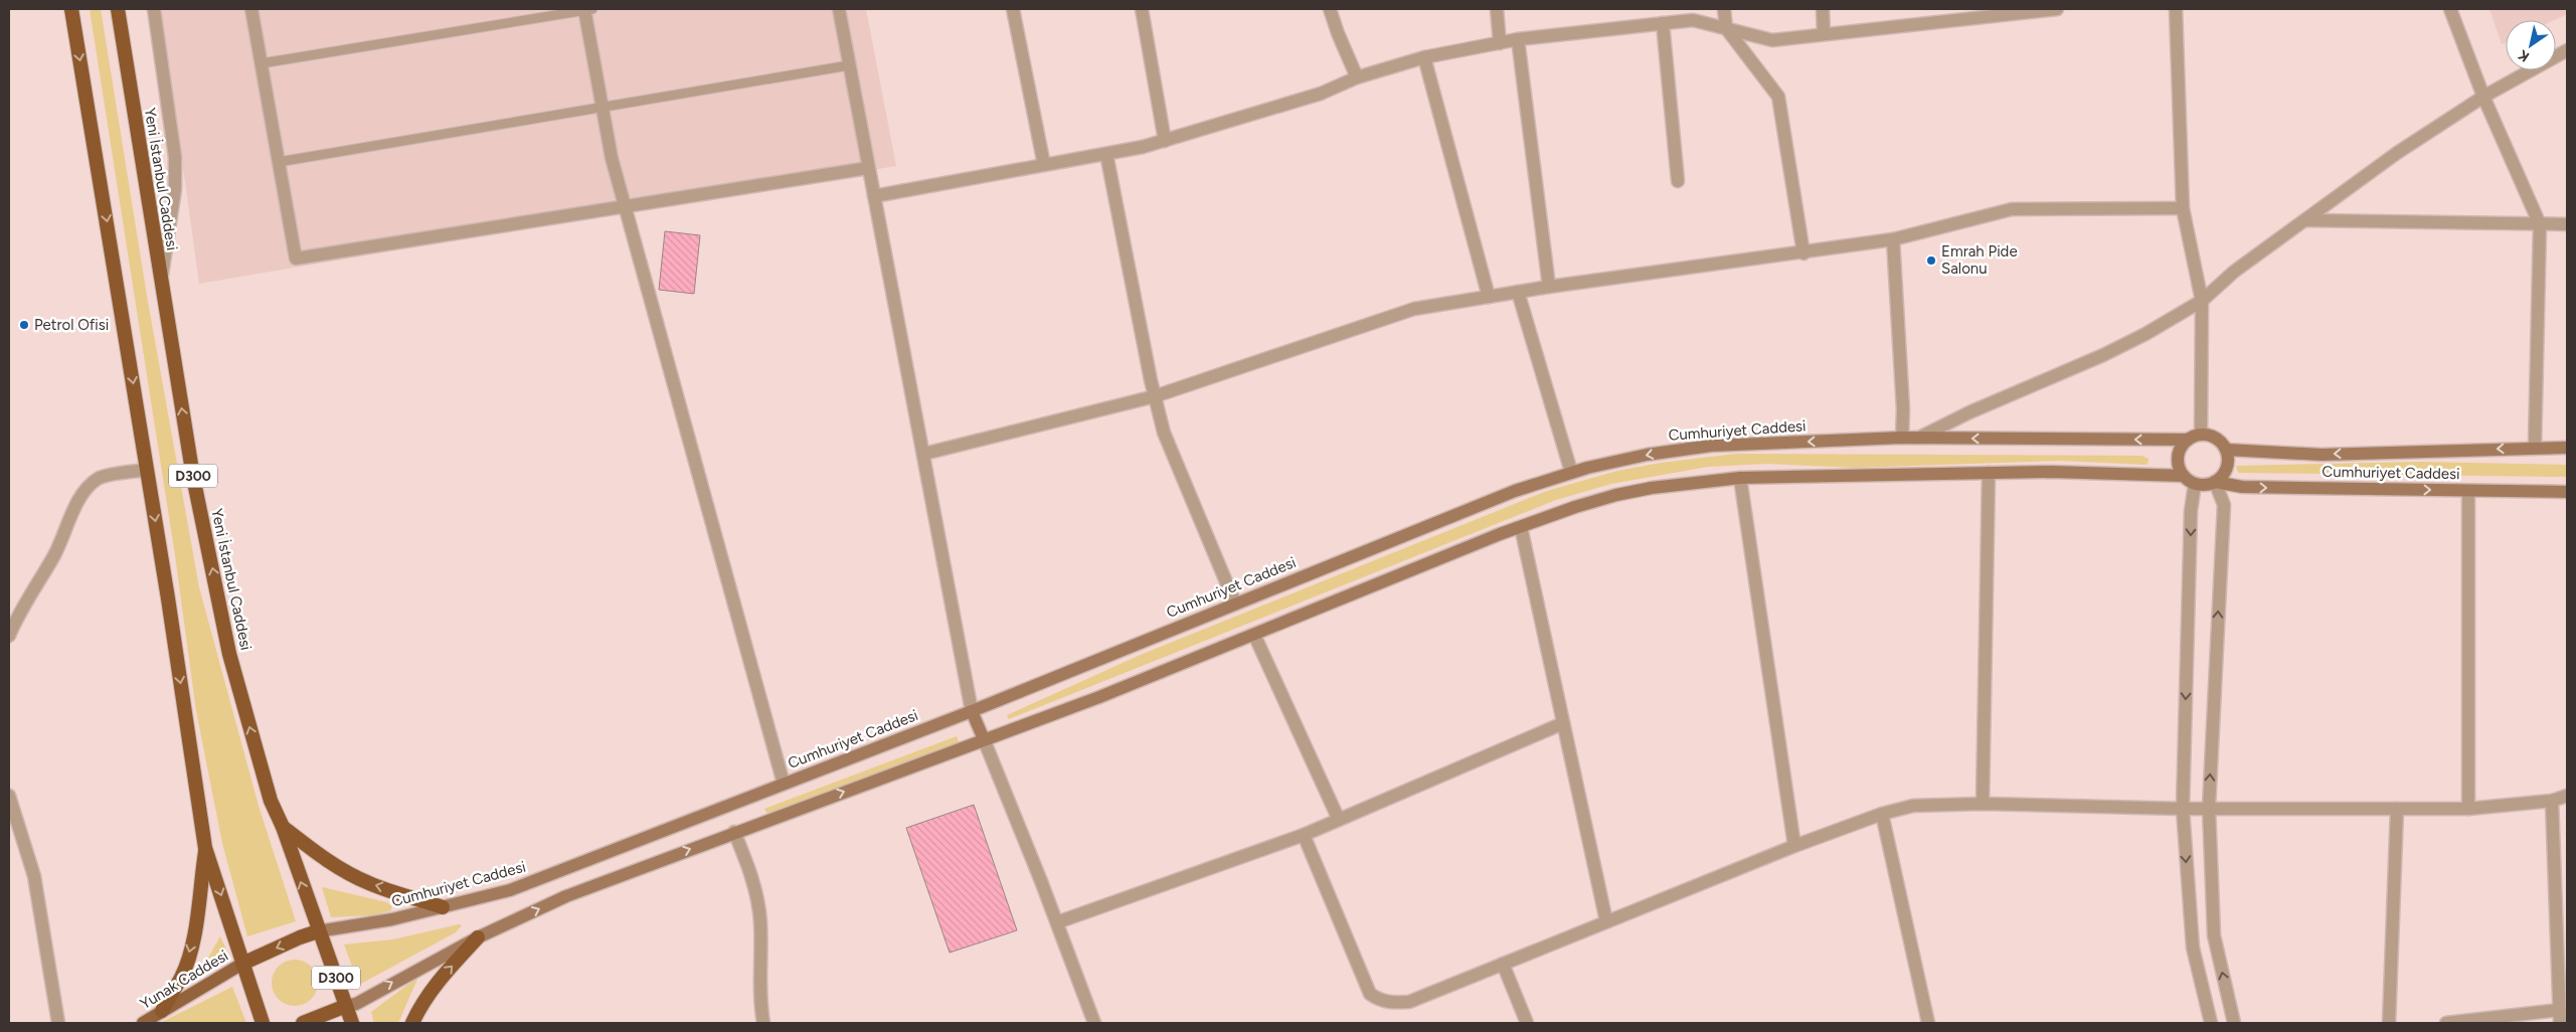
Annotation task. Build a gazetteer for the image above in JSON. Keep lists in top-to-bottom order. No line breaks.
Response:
{"streets":{"highway":["Yeni İstanbul Caddesi","D300"],"main road":["Cumhuriyet Caddesi","Yunak Caddesi"]},"crossings":[["Yeni İstanbul Caddesi","Cumhuriyet Caddesi"],["D300","Yunak Caddesi"]],"places":["Emrah Pide Salonu","Petrol Ofisi"],"north":"bottom left"}
